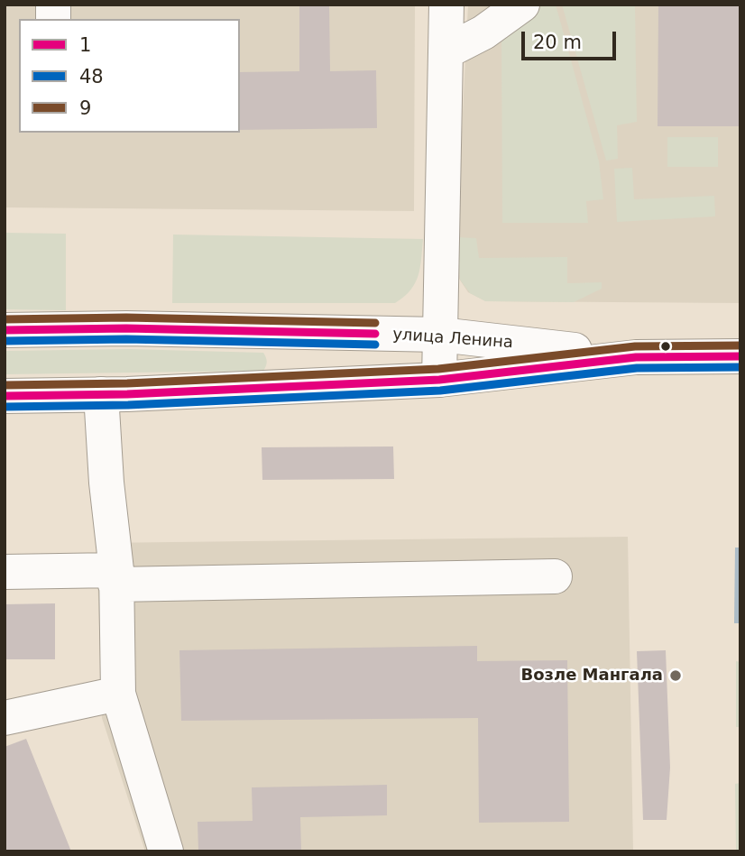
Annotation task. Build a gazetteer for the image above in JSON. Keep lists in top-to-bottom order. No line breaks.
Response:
{"streets":{"main road":["улица Ленина"]},"places":["Возле Мангала"],"lines":["transit line 9","transit line 1","transit line 48"],"legend":["1","48","9"],"scale_bar":"20 m"}
